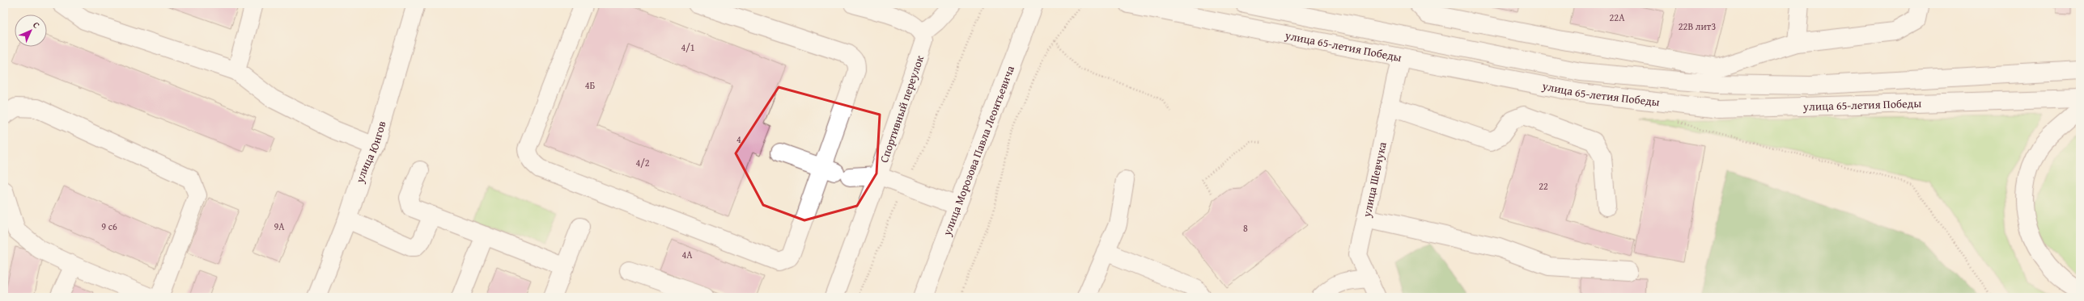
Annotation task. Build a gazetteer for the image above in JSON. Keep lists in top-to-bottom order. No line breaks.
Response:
{"streets":{"main road":["улица 65-летия Победы","Спортивный переулок","улица Морозова Павла Леонтьевича","улица Юнгов","улица Шевчука"]},"crossings":[["улица 65-летия Победы","улица Шевчука"],["Спортивный переулок","улица Морозова Павла Леонтьевича"]],"house_numbers":["22А","22В лит3","4/1","4Б","4","4/2","22","9 с6","9А","8","4А"],"north":"top right"}
